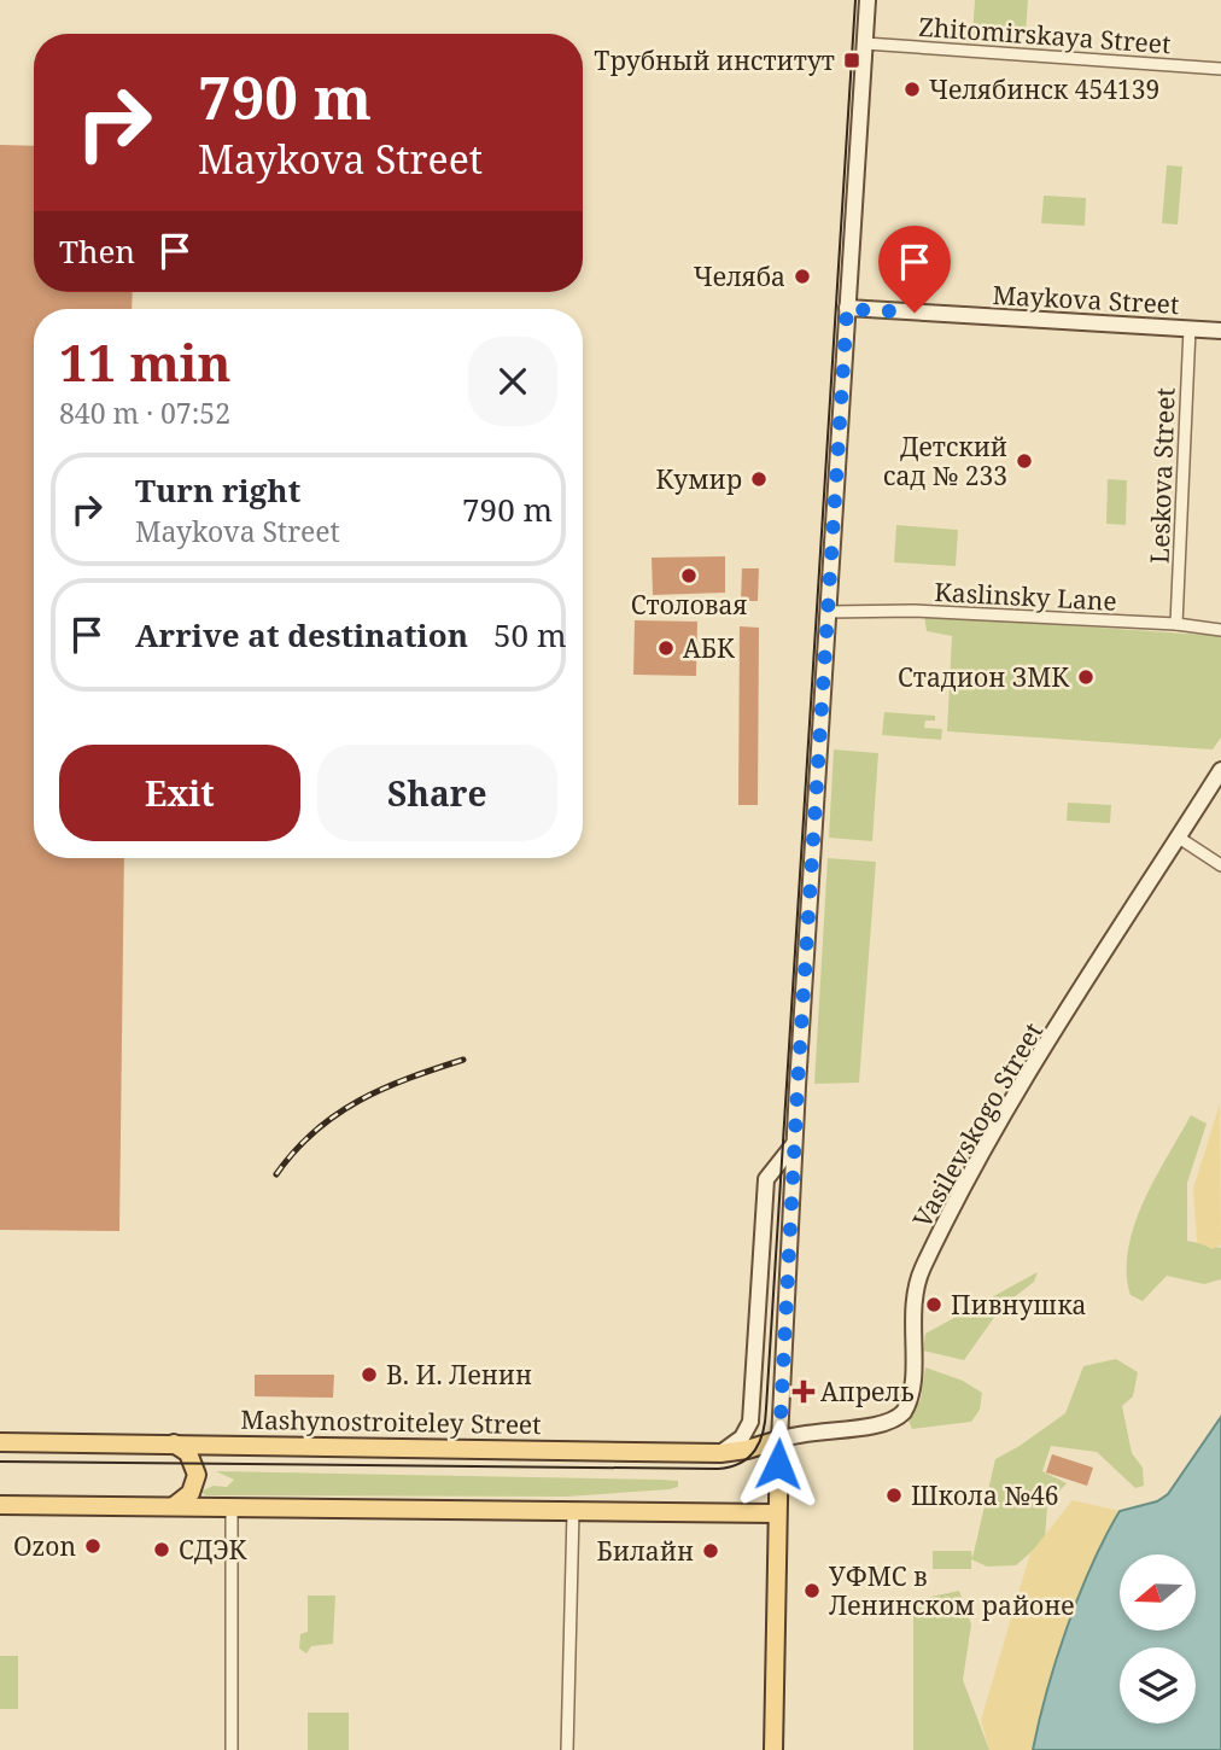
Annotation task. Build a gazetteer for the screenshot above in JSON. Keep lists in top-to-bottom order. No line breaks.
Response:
{"streets":{"main road":["Maykova Street","Vasilevskogo Street","Mashynostroiteley Street"],"street":["Zhitomirskaya Street","Leskova Street","Kaslinsky Lane"]},"crossings":[["Maykova Street","Leskova Street"],["Leskova Street","Kaslinsky Lane"],["Vasilevskogo Street","Mashynostroiteley Street"]],"places":{"transit":["Трубный институт"],"other":["Челябинск 454139","Челяба","Детский сад № 233","Кумир","Столовая","АБК","Стадион ЗМК","Пивнушка","В. И. Ленин","Школа №46","Ozon","СДЭК","Билайн","УФМС в Ленинском районе"],"health":["Апрель"]},"north":"left","page":{"turn":["790 m","Maykova Street"],"then":"Then","heading":["11 min","840 m · 07:52"],"list":[{"name":"Turn right","note":"Maykova Street","value":"790 m"},{"name":"Arrive at destination","value":"50 m"}],"buttons":["Exit","Share"]}}
